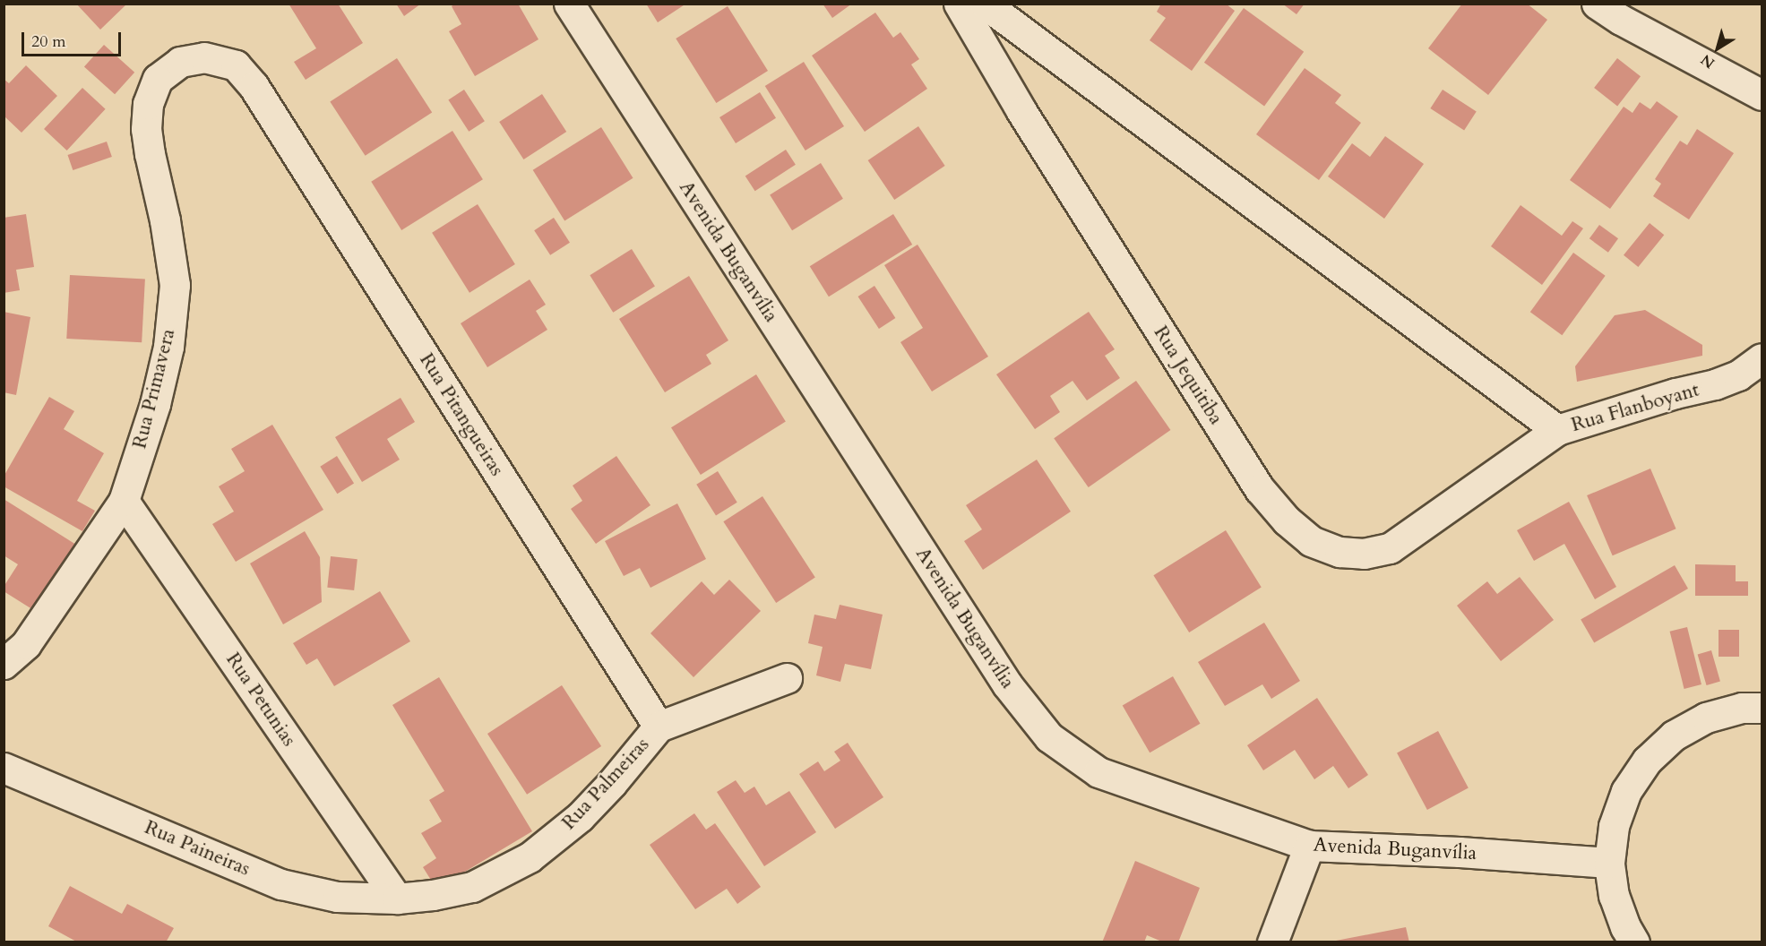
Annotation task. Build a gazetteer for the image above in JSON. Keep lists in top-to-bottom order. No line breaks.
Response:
{"streets":{"street":["Avenida Buganvília","Rua Jequitiba","Rua Primavera","Rua Flanboyant","Rua Pitangueiras","Rua Petunias","Rua Palmeiras","Rua Paineiras"]},"crossings":[["Rua Jequitiba","Rua Flanboyant"],["Rua Primavera","Rua Pitangueiras"],["Rua Primavera","Rua Petunias"],["Rua Pitangueiras","Rua Palmeiras"],["Rua Petunias","Rua Palmeiras"],["Rua Petunias","Rua Paineiras"],["Rua Palmeiras","Rua Paineiras"]],"scale_bar":"20 m","north":"bottom left"}
